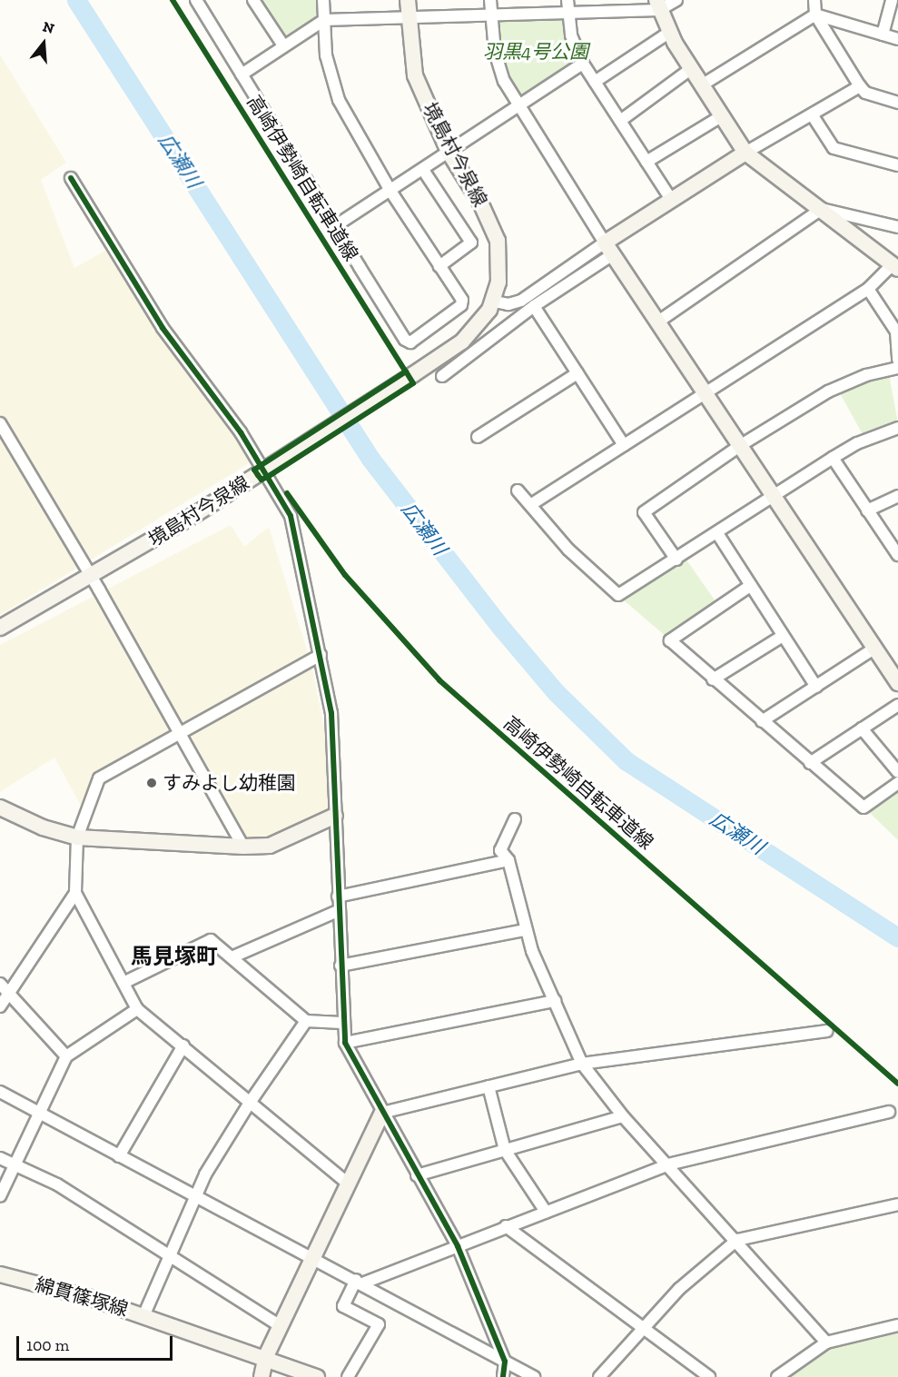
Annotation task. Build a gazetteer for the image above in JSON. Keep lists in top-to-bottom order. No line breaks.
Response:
{"streets":{"street":["境島村今泉線","綿貫篠塚線"],"cycle path":["高崎伊勢崎自転車道線"]},"districts":["馬見塚町"],"water":["広瀬川"],"parks":["羽黒4号公園"],"places":["すみよし幼稚園"],"scale_bar":"100 m","north":"top"}
